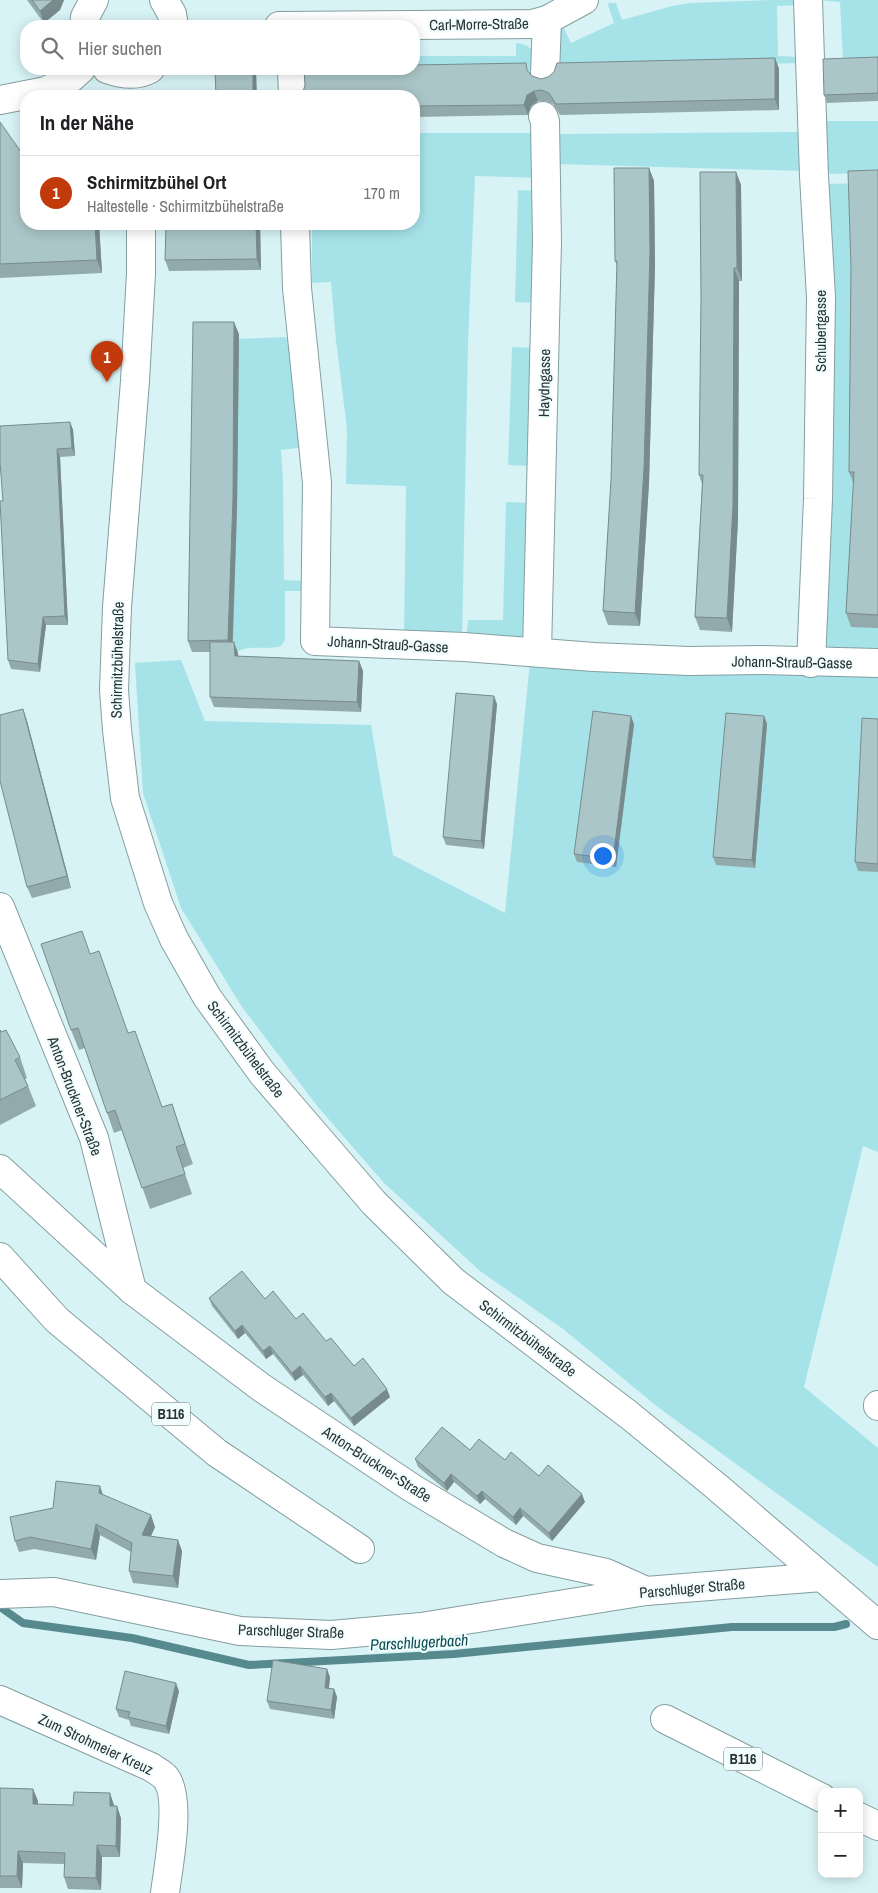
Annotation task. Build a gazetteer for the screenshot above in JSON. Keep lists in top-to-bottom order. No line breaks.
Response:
{"streets":{"street":["Carl-Morre-Straße","Schubertgasse","Haydngasse","Johann-Strauß-Gasse","Schirmitzbühelstraße","Anton-Bruckner-Straße","B116","Parschluger Straße","Zum Strohmeier Kreuz"]},"crossings":[["Schubertgasse","Johann-Strauß-Gasse"],["Haydngasse","Johann-Strauß-Gasse"],["Schirmitzbühelstraße","Parschluger Straße"],["Anton-Bruckner-Straße","Parschluger Straße"]],"water":["Parschlugerbach"],"page":{"search":"Hier suchen","heading":"In der Nähe","list":[{"mark":"1","name":"Schirmitzbühel Ort","note":"Haltestelle · Schirmitzbühelstraße","value":"170 m"}],"pins":"1","map_buttons":["+","−"]}}
